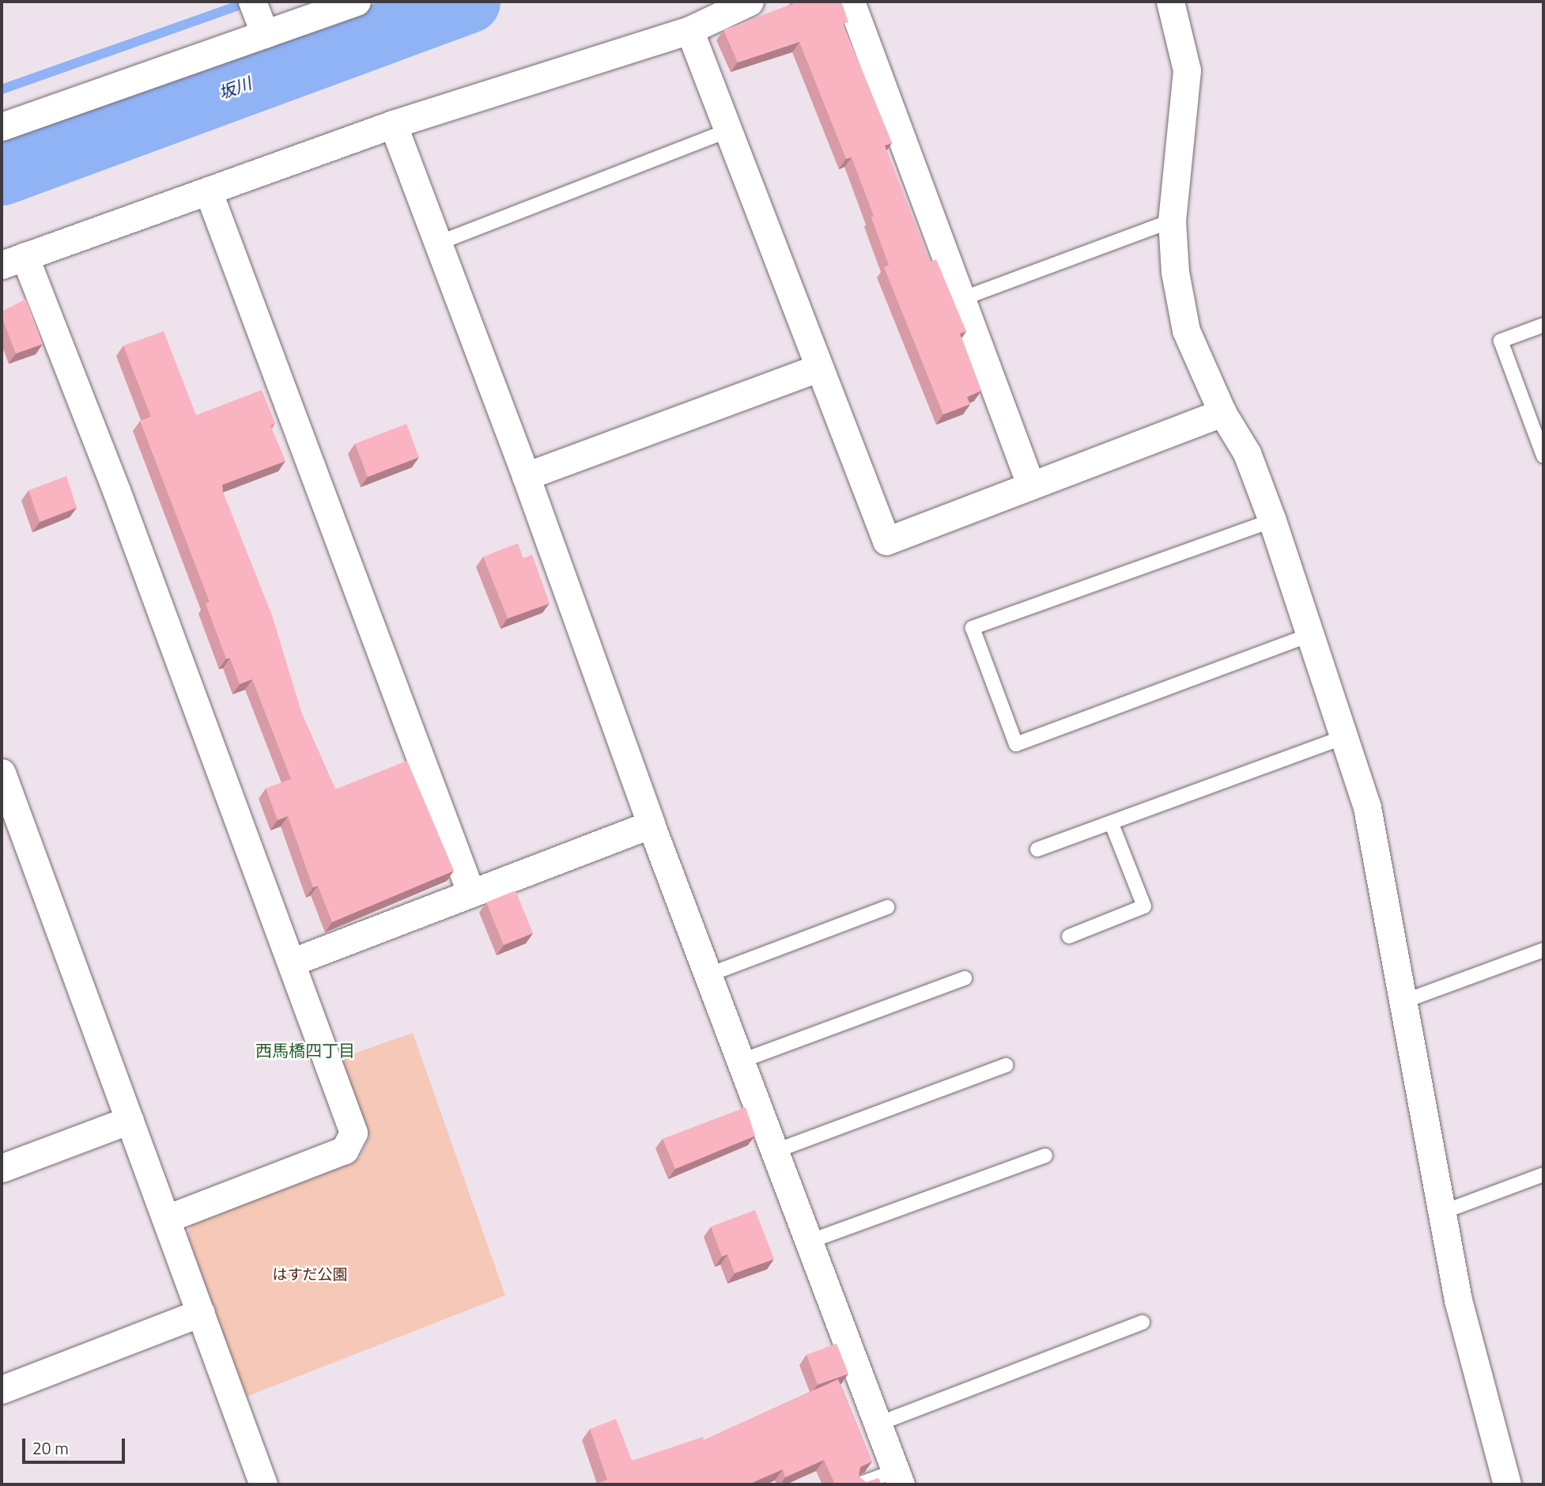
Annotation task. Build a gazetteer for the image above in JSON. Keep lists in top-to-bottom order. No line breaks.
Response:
{"districts":["西馬橋四丁目"],"water":["坂川"],"parks":["はすだ公園"],"scale_bar":"20 m"}
